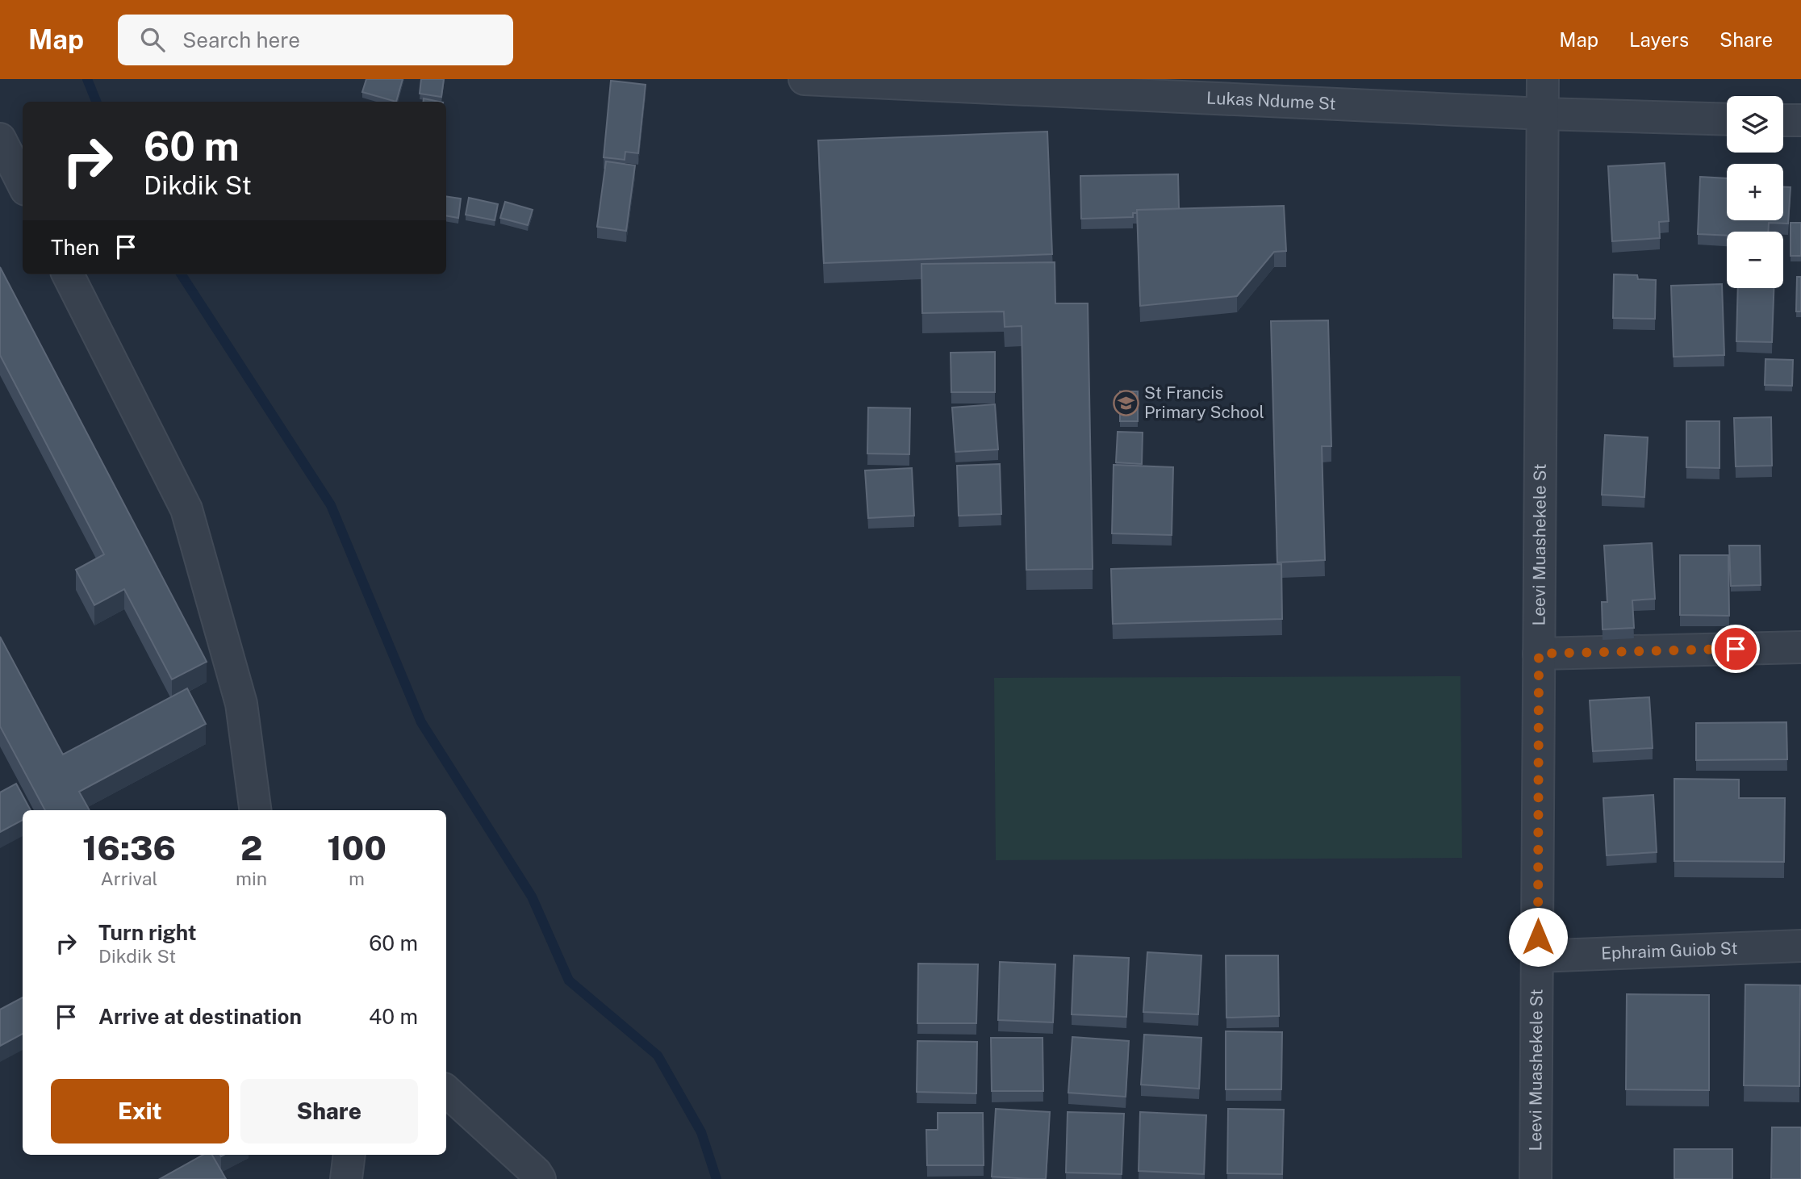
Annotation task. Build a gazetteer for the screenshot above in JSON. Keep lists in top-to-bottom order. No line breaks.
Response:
{"streets":{"street":["Lukas Ndume St","Leevi Muashekele St","Ephraim Guiob St"]},"crossings":[["Lukas Ndume St","Leevi Muashekele St"],["Leevi Muashekele St","Ephraim Guiob St"]],"places":{"school or university":["St Francis Primary School"]},"page":{"header":"Map","search":"Search here","nav":["Map","Layers","Share"],"map_buttons":["+","−"],"turn":["60 m","Dikdik St"],"then":"Then","eta":["16:36","Arrival","2","min","100","m"],"list":[{"name":"Turn right","note":"Dikdik St","value":"60 m"},{"name":"Arrive at destination","value":"40 m"}],"buttons":["Exit","Share"]}}
